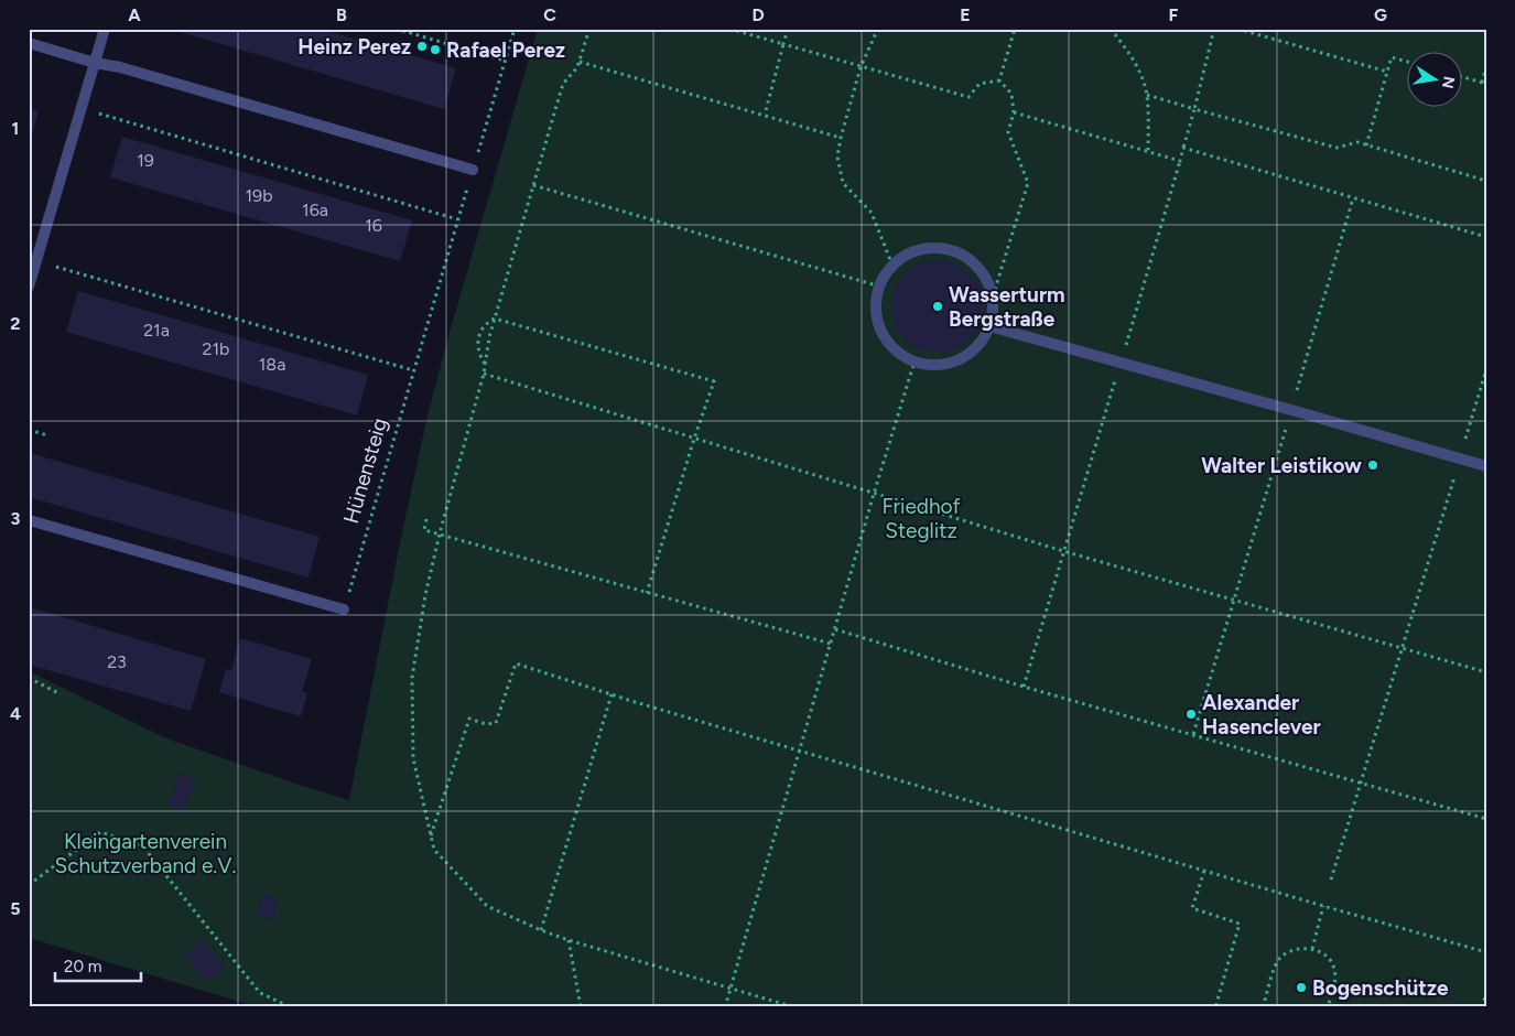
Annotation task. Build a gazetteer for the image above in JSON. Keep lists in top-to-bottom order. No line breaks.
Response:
{"streets":{"path":["Hünensteig"]},"parks":["Friedhof Steglitz","Kleingartenverein Schutzverband e.V."],"places":["Heinz Perez","Rafael Perez","Wasserturm Bergstraße","Walter Leistikow","Alexander Hasenclever","Bogenschütze"],"house_numbers":["19","19b","16a","16","21a","21b","18a","23"],"scale_bar":"20 m","north":"right","grid":{"columns":["A","B","C","D","E","F","G"],"rows":["1","2","3","4","5"]}}
